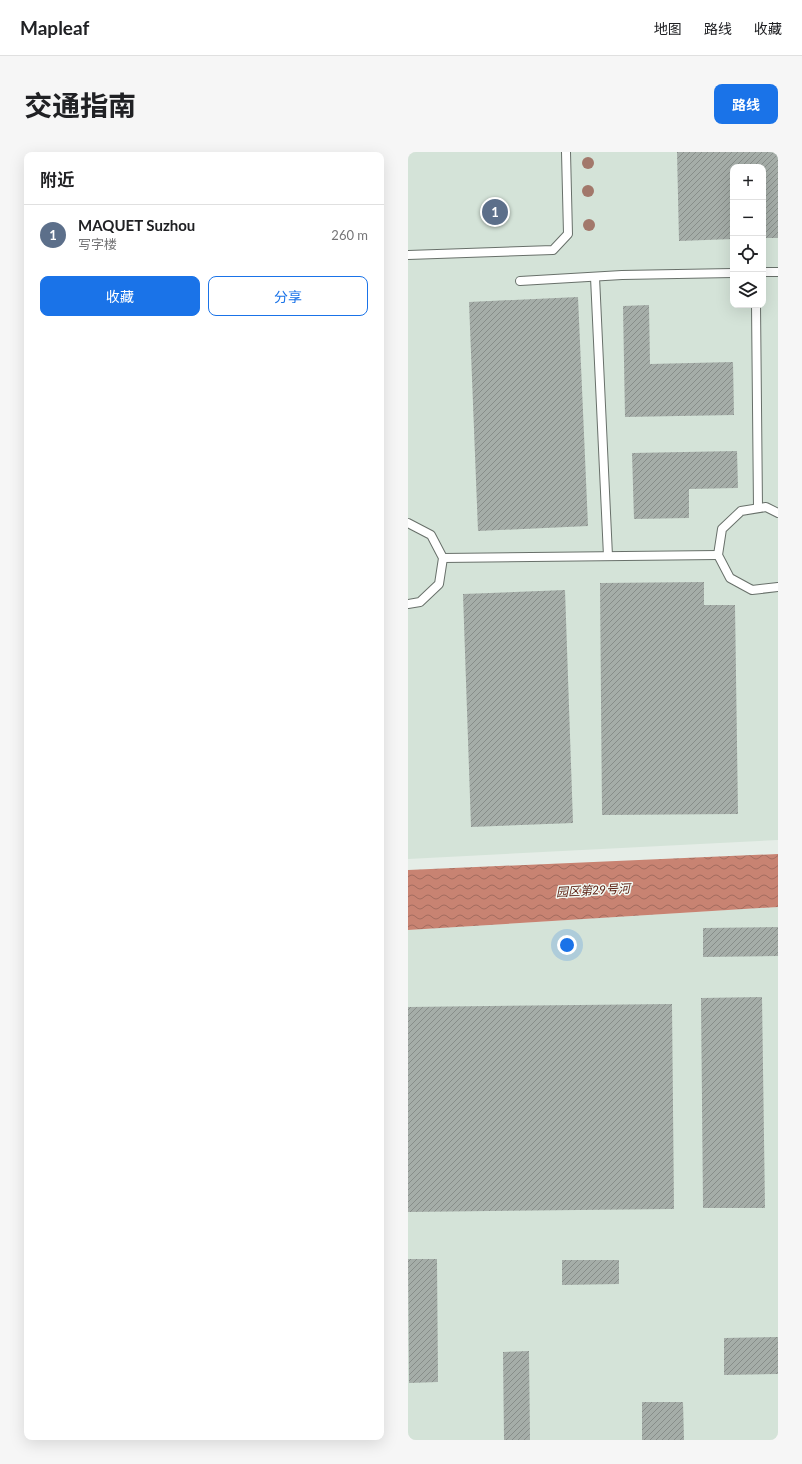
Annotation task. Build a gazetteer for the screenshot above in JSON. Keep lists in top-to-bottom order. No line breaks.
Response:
{"water":["园区第29号河"],"page":{"header":"Mapleaf","nav":["地图","路线","收藏"],"title":"交通指南","buttons":["路线",["收藏","分享"]],"heading":"附近","map_buttons":["+","−"],"pins":"1","list":[{"mark":"1","name":"MAQUET Suzhou","note":"写字楼","value":"260 m"}]}}
